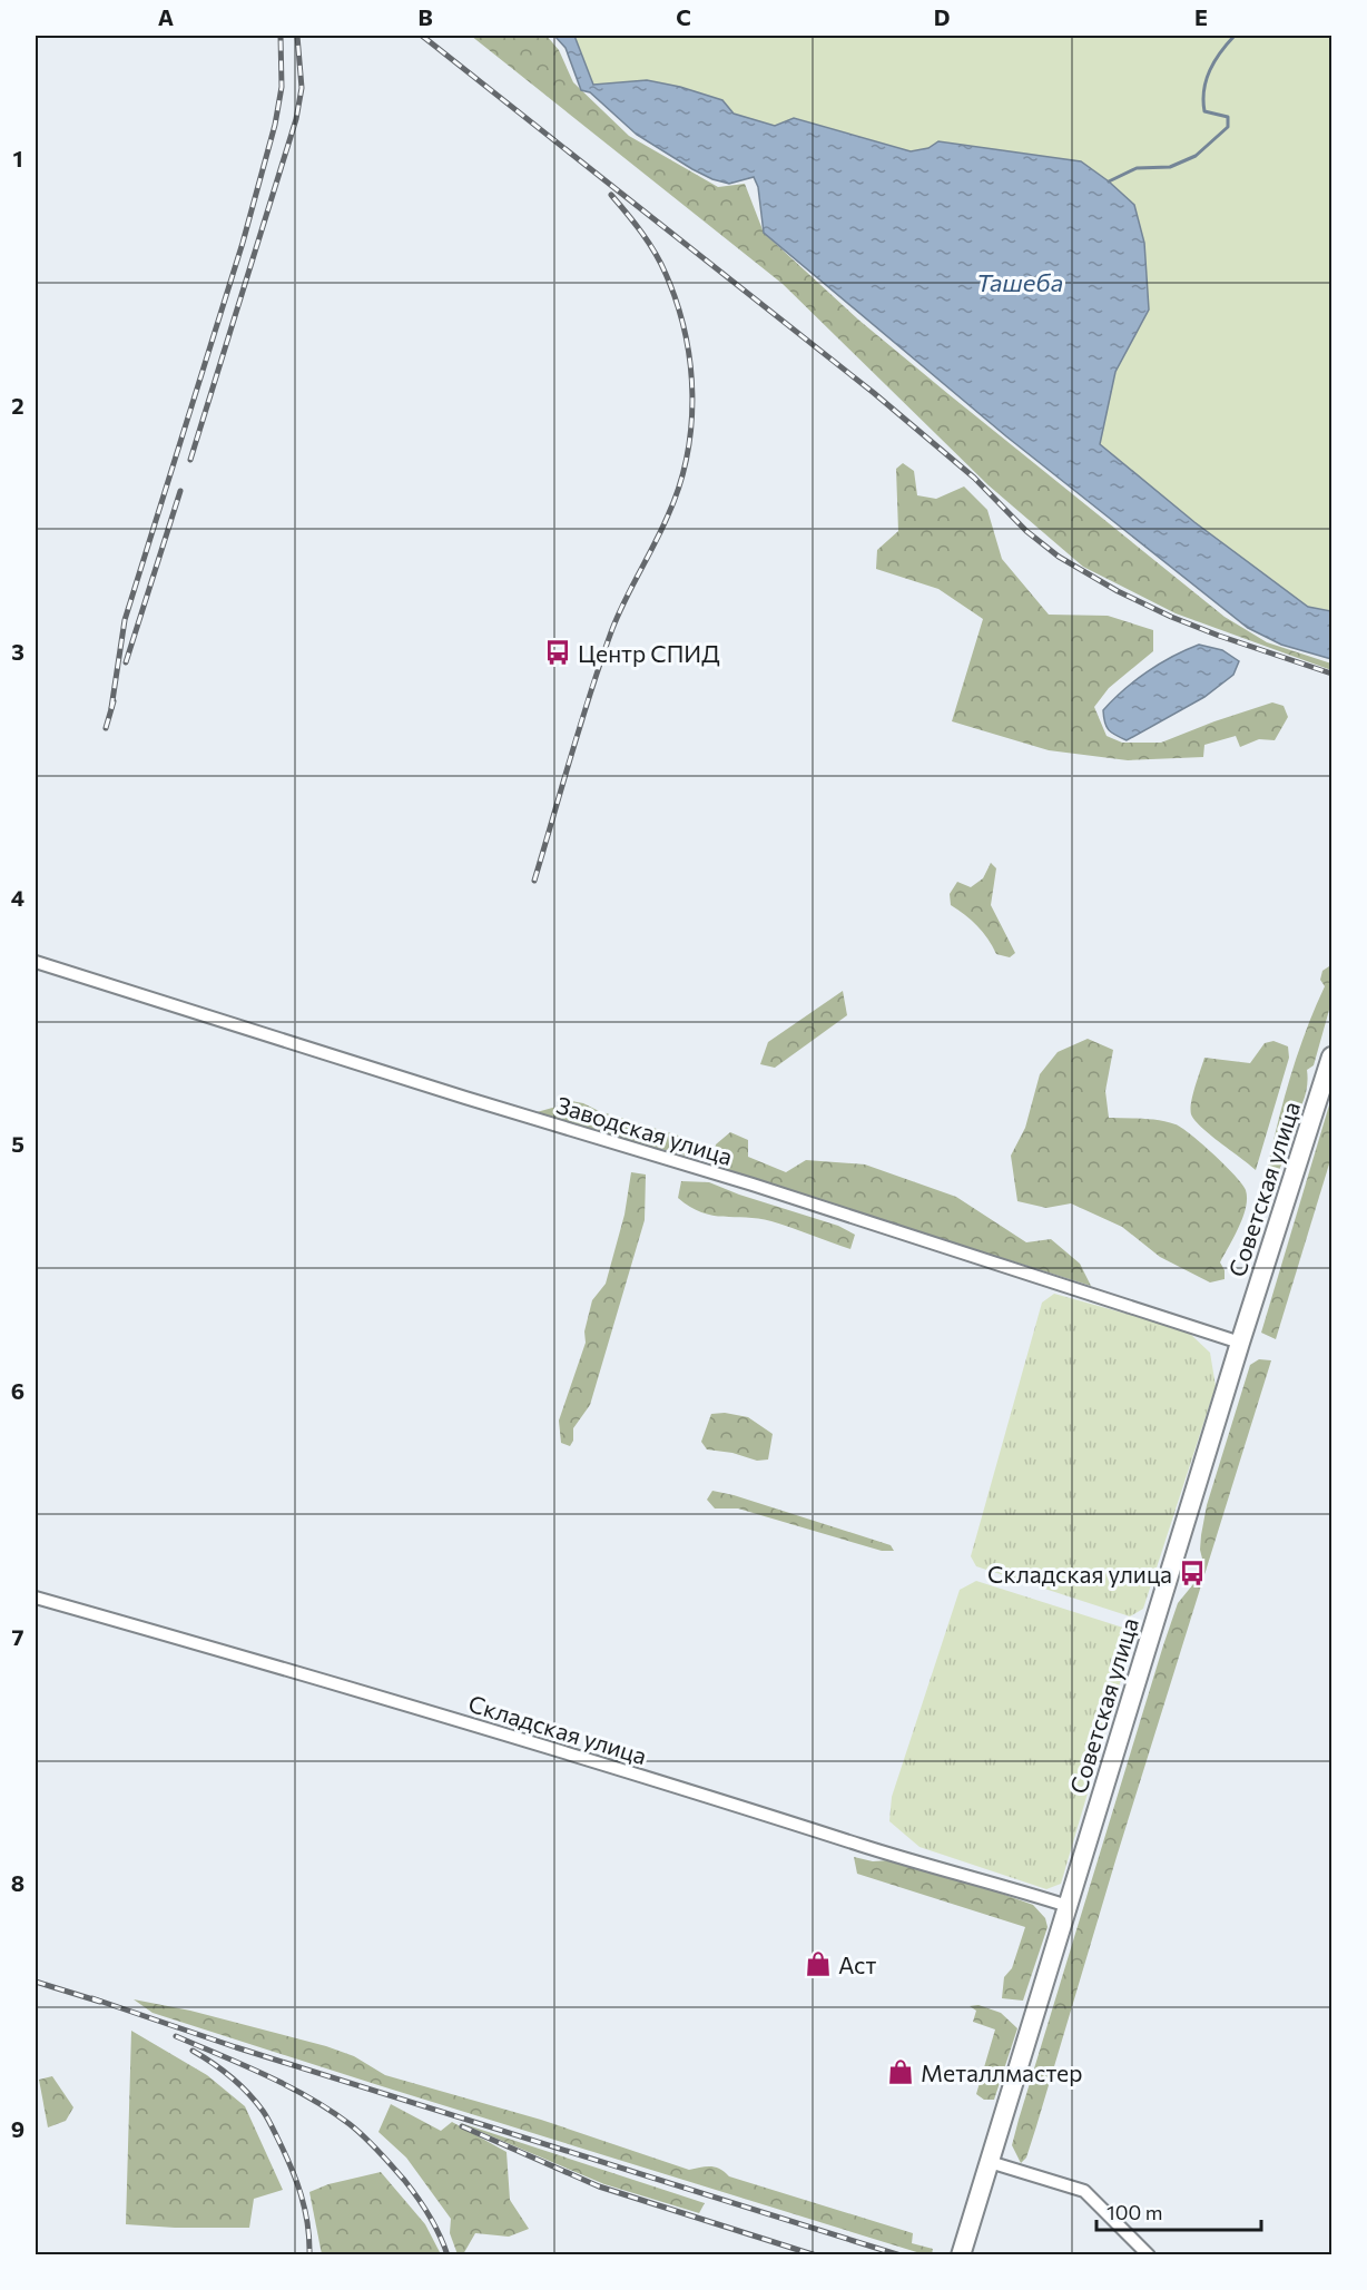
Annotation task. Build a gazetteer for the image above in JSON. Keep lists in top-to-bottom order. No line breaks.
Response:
{"streets":{"main road":["Советская улица"],"street":["Заводская улица","Складская улица"]},"crossings":[["Заводская улица","Советская улица"],["Советская улица","Складская улица"]],"water":["Ташеба"],"places":{"bus stop":["Центр СПИД","Складская улица"],"shop":["Аст","Металлмастер"]},"scale_bar":"100 m","grid":{"columns":["A","B","C","D","E"],"rows":["1","2","3","4","5","6","7","8","9"]}}
